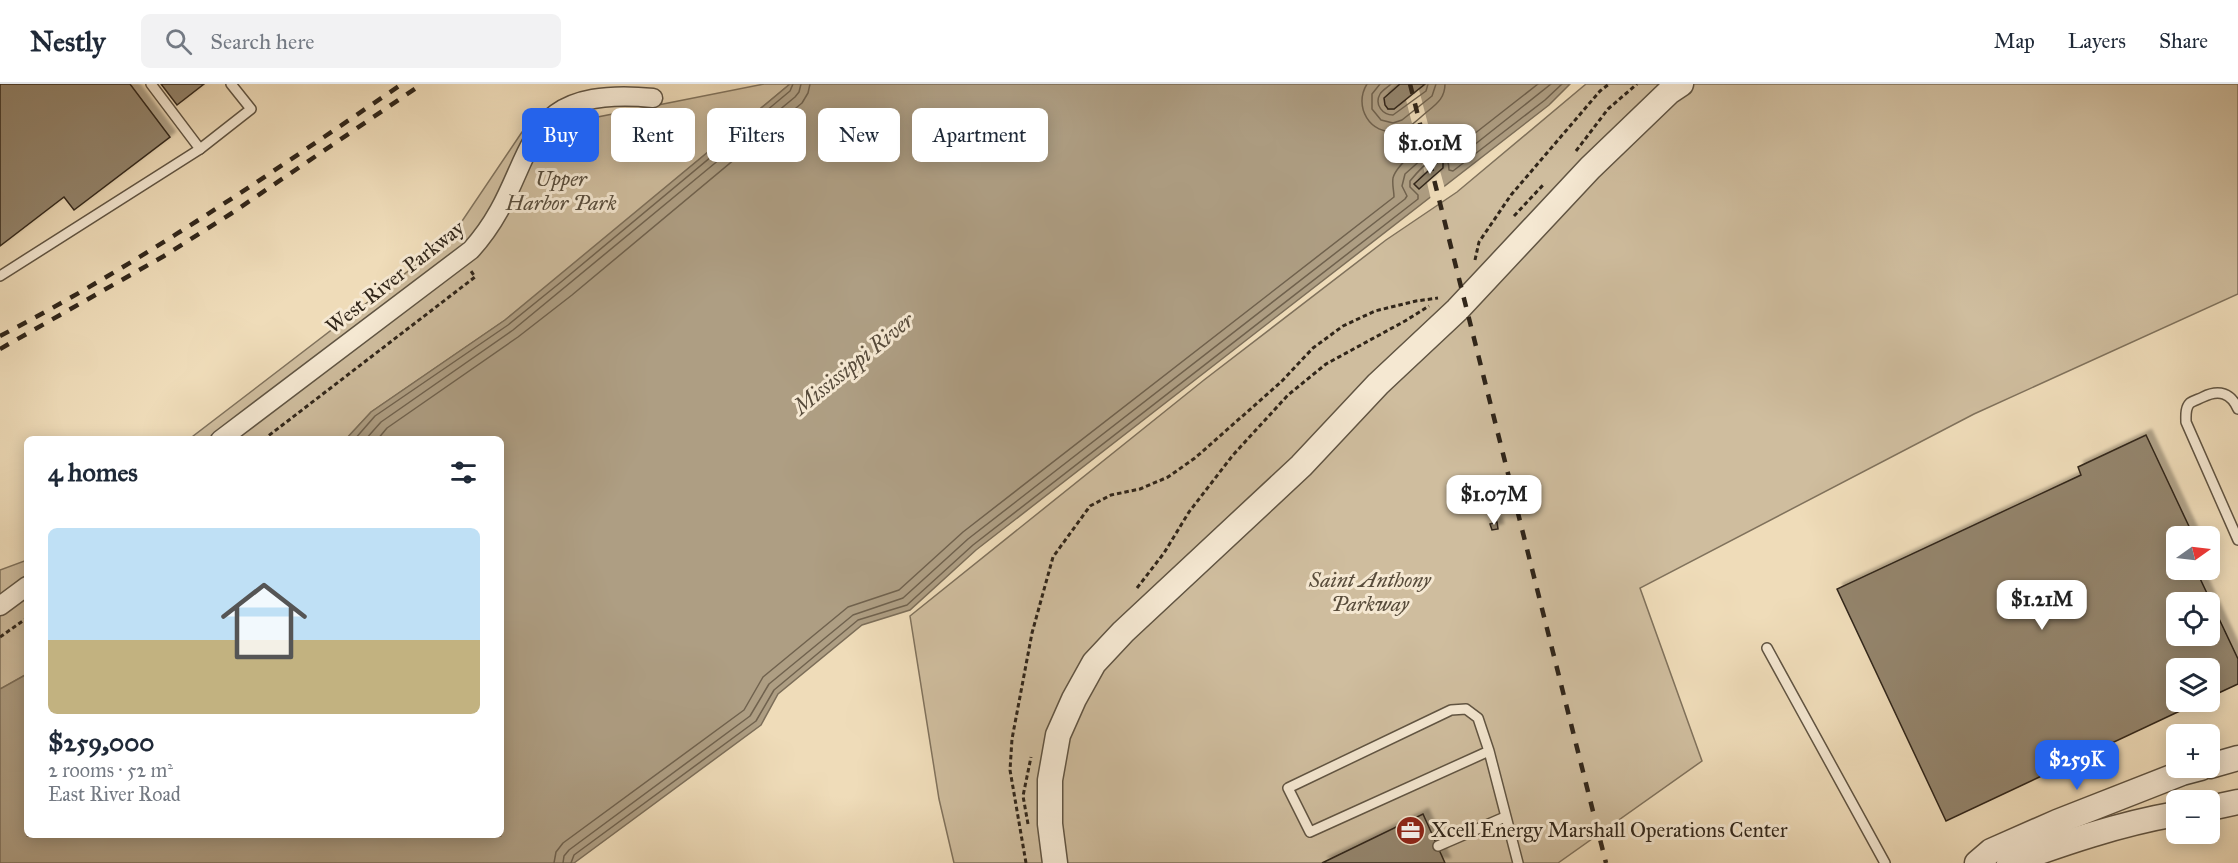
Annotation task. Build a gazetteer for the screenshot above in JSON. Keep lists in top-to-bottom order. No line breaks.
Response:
{"streets":{"street":["West River Parkway"]},"water":["Mississippi River"],"parks":["Upper Harbor Park","Saint Anthony Parkway"],"places":{"office":["Xcell Energy Marshall Operations Center"]},"north":"right","page":{"header":"Nestly","search":"Search here","nav":["Map","Layers","Share"],"chip":["Buy","Rent","Filters","New","Apartment"],"price":["$1.01M","$1.07M","$1.21M","$259K"],"heading":"4 homes","list":[{"name":"$259,000","note":"2 rooms · 52 m² · East River Road"}],"map_buttons":["+","−"]}}
